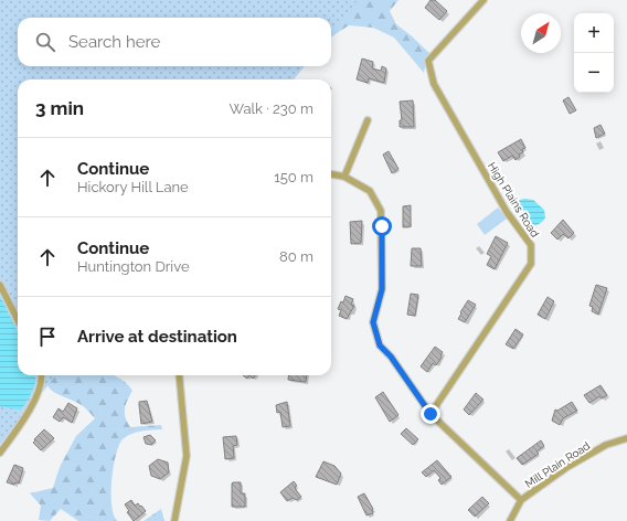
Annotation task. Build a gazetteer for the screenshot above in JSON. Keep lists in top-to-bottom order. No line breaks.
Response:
{"streets":{"street":["High Plains Road","Mill Plain Road"]},"north":"top right","page":{"map_buttons":["+","−"],"search":"Search here","heading":["3 min","Walk · 230 m"],"list":[["Continue","Hickory Hill Lane","150 m"],["Continue","Huntington Drive","80 m"],"Arrive at destination"]}}
